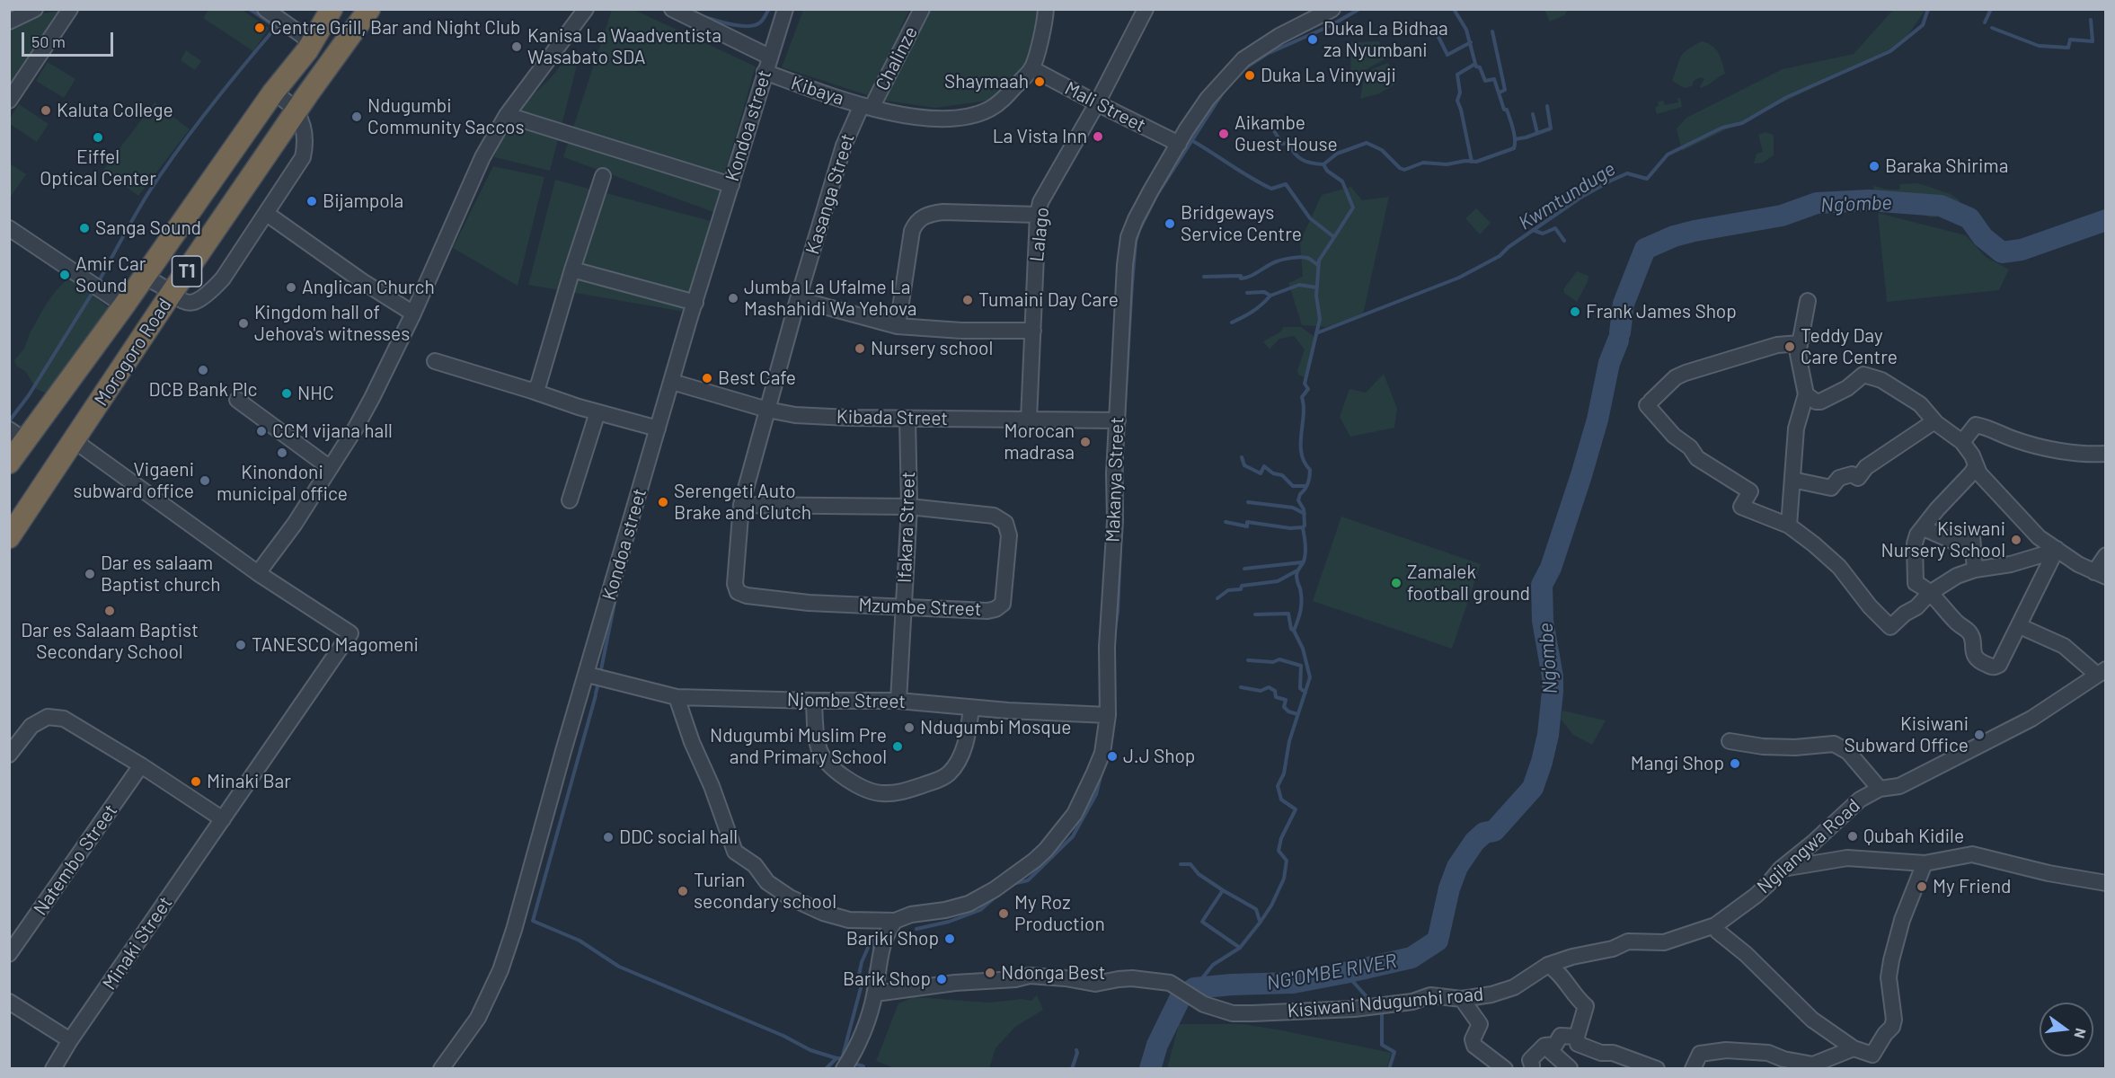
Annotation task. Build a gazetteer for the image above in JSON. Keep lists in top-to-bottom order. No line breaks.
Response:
{"streets":{"highway":["T1","Morogoro Road"],"street":["Chalinze","Kibaya","Mali Street","Kondoa street","Kasanga Street","Lalago","Kibada Street","Makanya Street","Ifakara Street","Mzumbe Street","Njombe Street","Ngilangwa Road","Natembo Street","Minaki Street","Kisiwani Ndugumbi road"]},"crossings":[["Chalinze","Kibaya"],["Chalinze","Kasanga Street"],["Kibaya","Mali Street"],["Kibaya","Kondoa street"],["Kibaya","Kasanga Street"],["Mali Street","Lalago"],["Mali Street","Makanya Street"],["Kondoa street","Kibada Street"],["Kondoa street","Njombe Street"],["Kasanga Street","Kibada Street"],["Kasanga Street","Mzumbe Street"],["Lalago","Kibada Street"],["Kibada Street","Makanya Street"],["Kibada Street","Ifakara Street"],["Kibada Street","Mzumbe Street"],["Makanya Street","Njombe Street"],["Ifakara Street","Mzumbe Street"],["Ifakara Street","Njombe Street"],["Ngilangwa Road","Kisiwani Ndugumbi road"]],"water":["Kwmtunduge","Ng'ombe","NG'OMBE RIVER"],"places":["Centre Grill, Bar and Night Club","Duka La Bidhaa za Nyumbani","Kanisa La Waadventista Wasabato SDA","Duka La Vinywaji","Shaymaah","Kaluta College","Ndugumbi Community Saccos","Aikambe Guest House","La Vista Inn","Eiffel Optical Center","Baraka Shirima","Bijampola","Bridgeways Service Centre","Sanga Sound","Amir Car Sound","Anglican Church","Jumba La Ufalme La Mashahidi Wa Yehova","Tumaini Day Care","Frank James Shop","Kingdom hall of Jehova's witnesses","Teddy Day Care Centre","Nursery school","DCB Bank Plc","Best Cafe","NHC","CCM vijana hall","Morocan madrasa","Kinondoni municipal office","Vigaeni subward office","Serengeti Auto Brake and Clutch","Kisiwani Nursery School","Dar es salaam Baptist church","Zamalek football ground","Dar es Salaam Baptist Secondary School","TANESCO Magomeni","Ndugumbi Mosque","Kisiwani Subward Office","Ndugumbi Muslim Pre and Primary School","J.J Shop","Mangi Shop","Minaki Bar","Qubah Kidile","DDC social hall","My Friend","Turian secondary school","My Roz Production","Bariki Shop","Ndonga Best","Barik Shop"],"scale_bar":"50 m","north":"right"}
